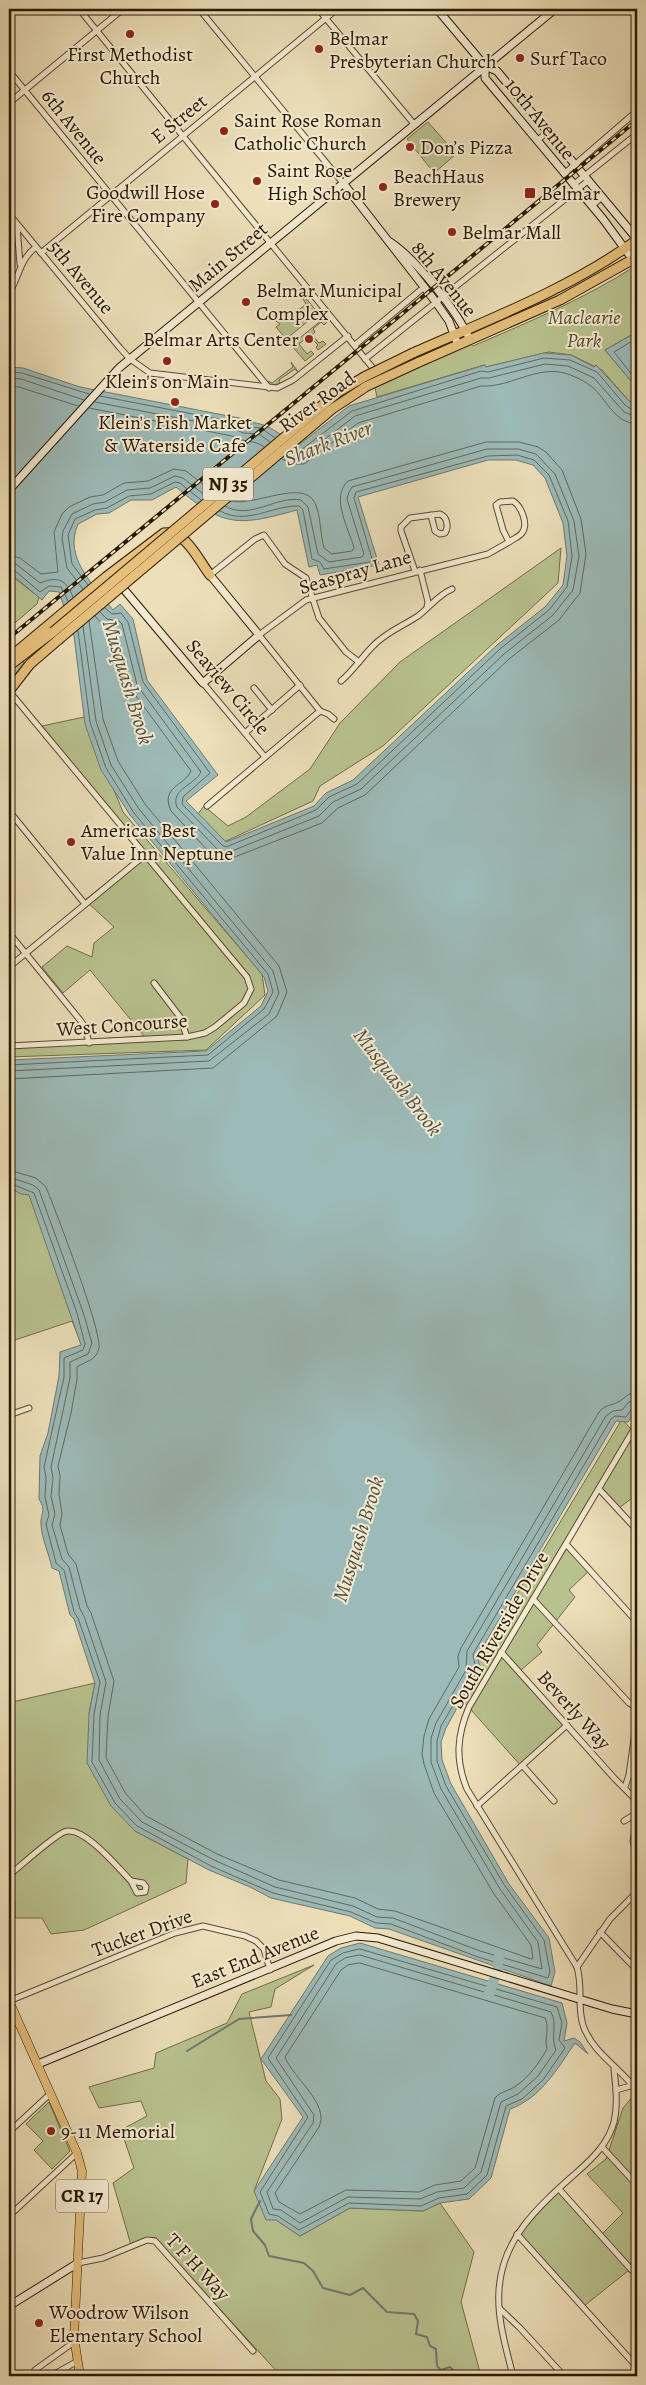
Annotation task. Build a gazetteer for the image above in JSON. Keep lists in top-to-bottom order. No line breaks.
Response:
{"streets":{"highway":["River Road","NJ 35"],"main road":["CR 17"],"street":["E Street","10th Avenue","6th Avenue","Main Street","5th Avenue","8th Avenue","Seaspray Lane","Seaview Circle","West Concourse","South Riverside Drive","Beverly Way","Tucker Drive","East End Avenue","T F H Way"]},"crossings":[["E Street","6th Avenue"],["E Street","5th Avenue"],["E Street","8th Avenue"],["10th Avenue","Main Street"],["10th Avenue","River Road"],["10th Avenue","NJ 35"],["6th Avenue","Main Street"],["6th Avenue","River Road"],["Main Street","5th Avenue"],["Main Street","8th Avenue"],["Main Street","River Road"],["5th Avenue","River Road"],["8th Avenue","River Road"],["8th Avenue","NJ 35"],["River Road","NJ 35"],["River Road","Seaview Circle"],["Seaspray Lane","Seaview Circle"],["South Riverside Drive","Beverly Way"],["South Riverside Drive","East End Avenue"],["Tucker Drive","East End Avenue"],["Tucker Drive","CR 17"],["East End Avenue","CR 17"],["CR 17","T F H Way"]],"water":["Shark River","Musquash Brook"],"parks":["Maclearie Park"],"places":{"other":["First Methodist Church","Belmar Presbyterian Church","Surf Taco","Saint Rose Roman Catholic Church","Don’s Pizza","Saint Rose High School","BeachHaus Brewery","Goodwill Hose Fire Company","Belmar Mall","Belmar Municipal Complex","Belmar Arts Center","Klein's on Main","Klein's Fish Market & Waterside Cafe","Americas Best Value Inn Neptune","9-11 Memorial","Woodrow Wilson Elementary School"],"transit":["Belmar"]}}
